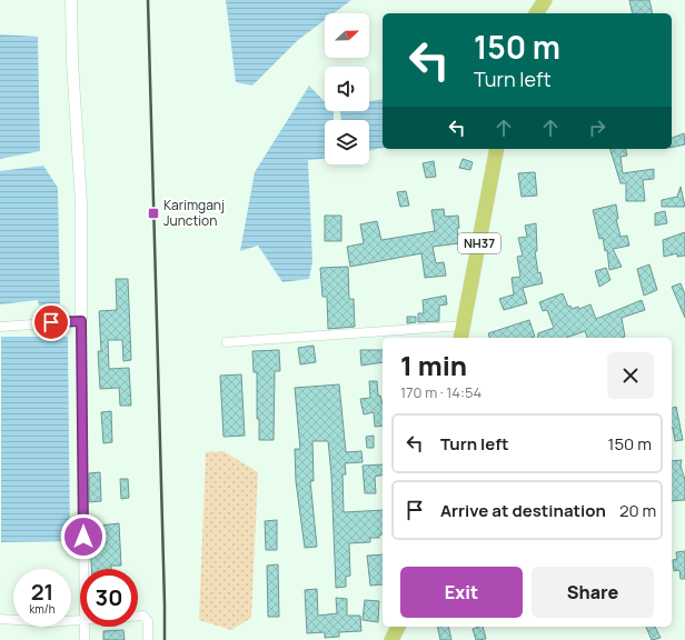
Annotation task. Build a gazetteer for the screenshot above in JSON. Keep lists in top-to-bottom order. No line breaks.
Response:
{"streets":{"highway":["NH37"]},"places":{"transit":["Karimganj Junction"]},"north":"right","page":{"turn":["150 m","Turn left"],"heading":["1 min","170 m · 14:54"],"list":[{"name":"Turn left","value":"150 m"},{"name":"Arrive at destination","value":"20 m"}],"buttons":["Exit","Share"],"speed":"21 km/h","limit":"30"}}
